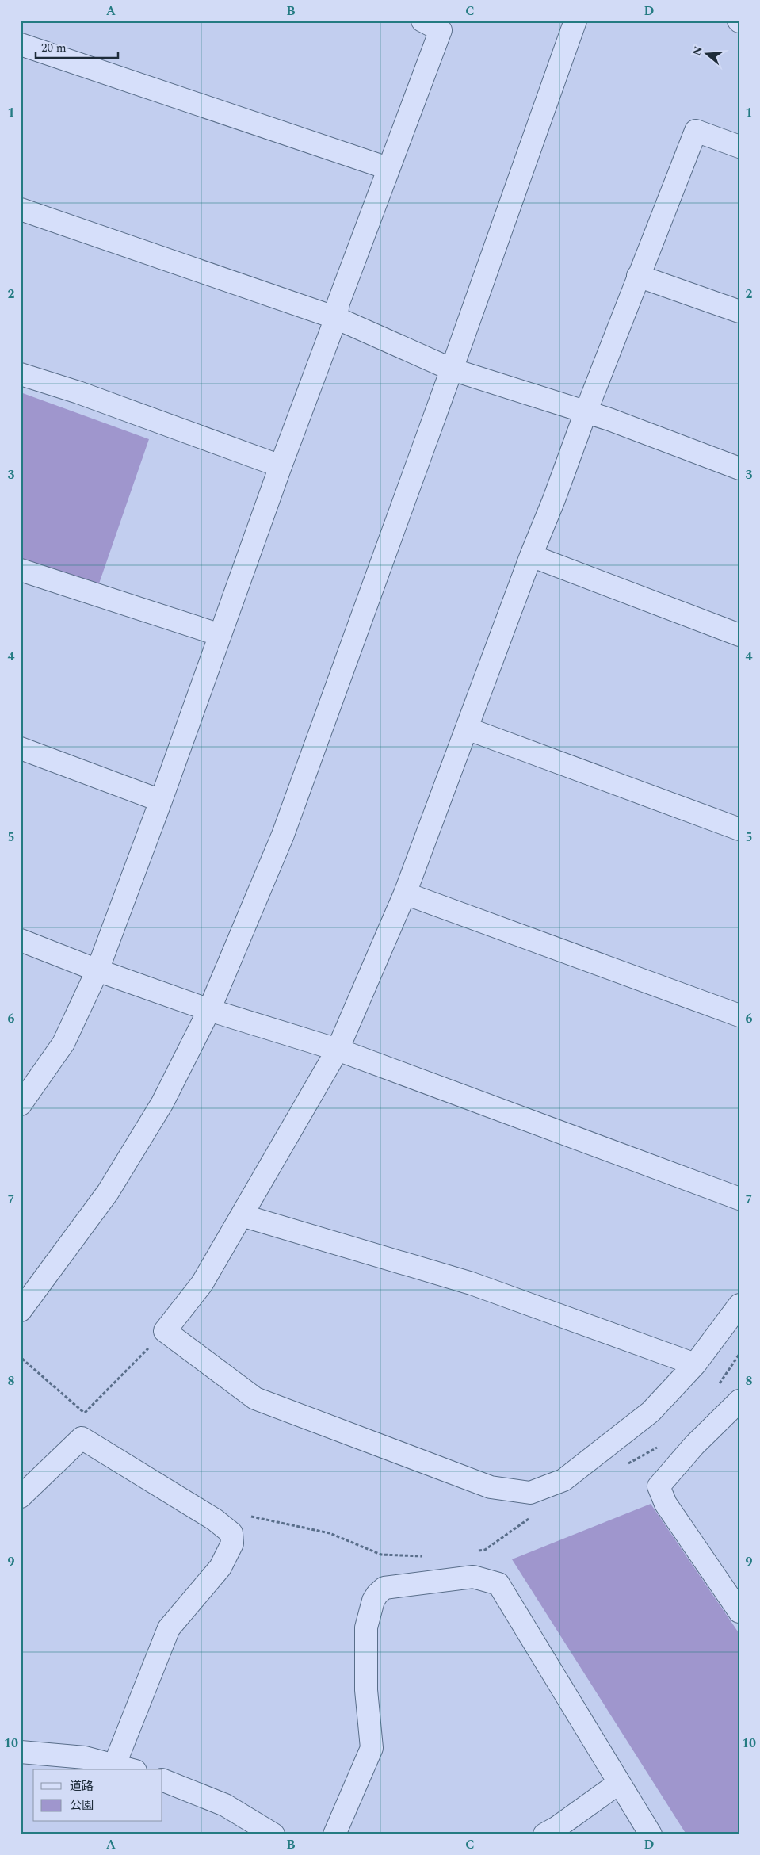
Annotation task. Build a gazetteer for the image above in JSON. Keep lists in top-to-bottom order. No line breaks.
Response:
{"legend":["道路","公園"],"scale_bar":"20 m","north":"left","grid":{"columns":["A","B","C","D"],"rows":["1","2","3","4","5","6","7","8","9","10"]}}
